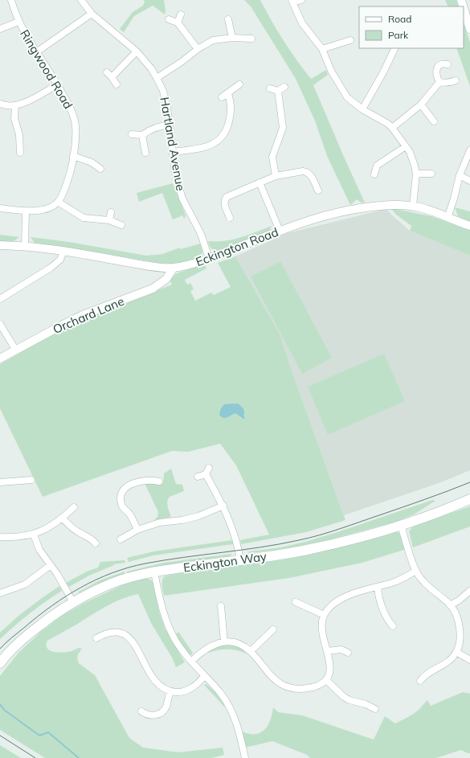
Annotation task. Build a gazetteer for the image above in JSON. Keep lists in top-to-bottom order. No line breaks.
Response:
{"streets":{"main road":["Eckington Way"],"street":["Ringwood Road","Hartland Avenue","Eckington Road","Orchard Lane"]},"crossings":[["Hartland Avenue","Eckington Road"],["Eckington Road","Orchard Lane"]],"legend":["Road","Park"]}
